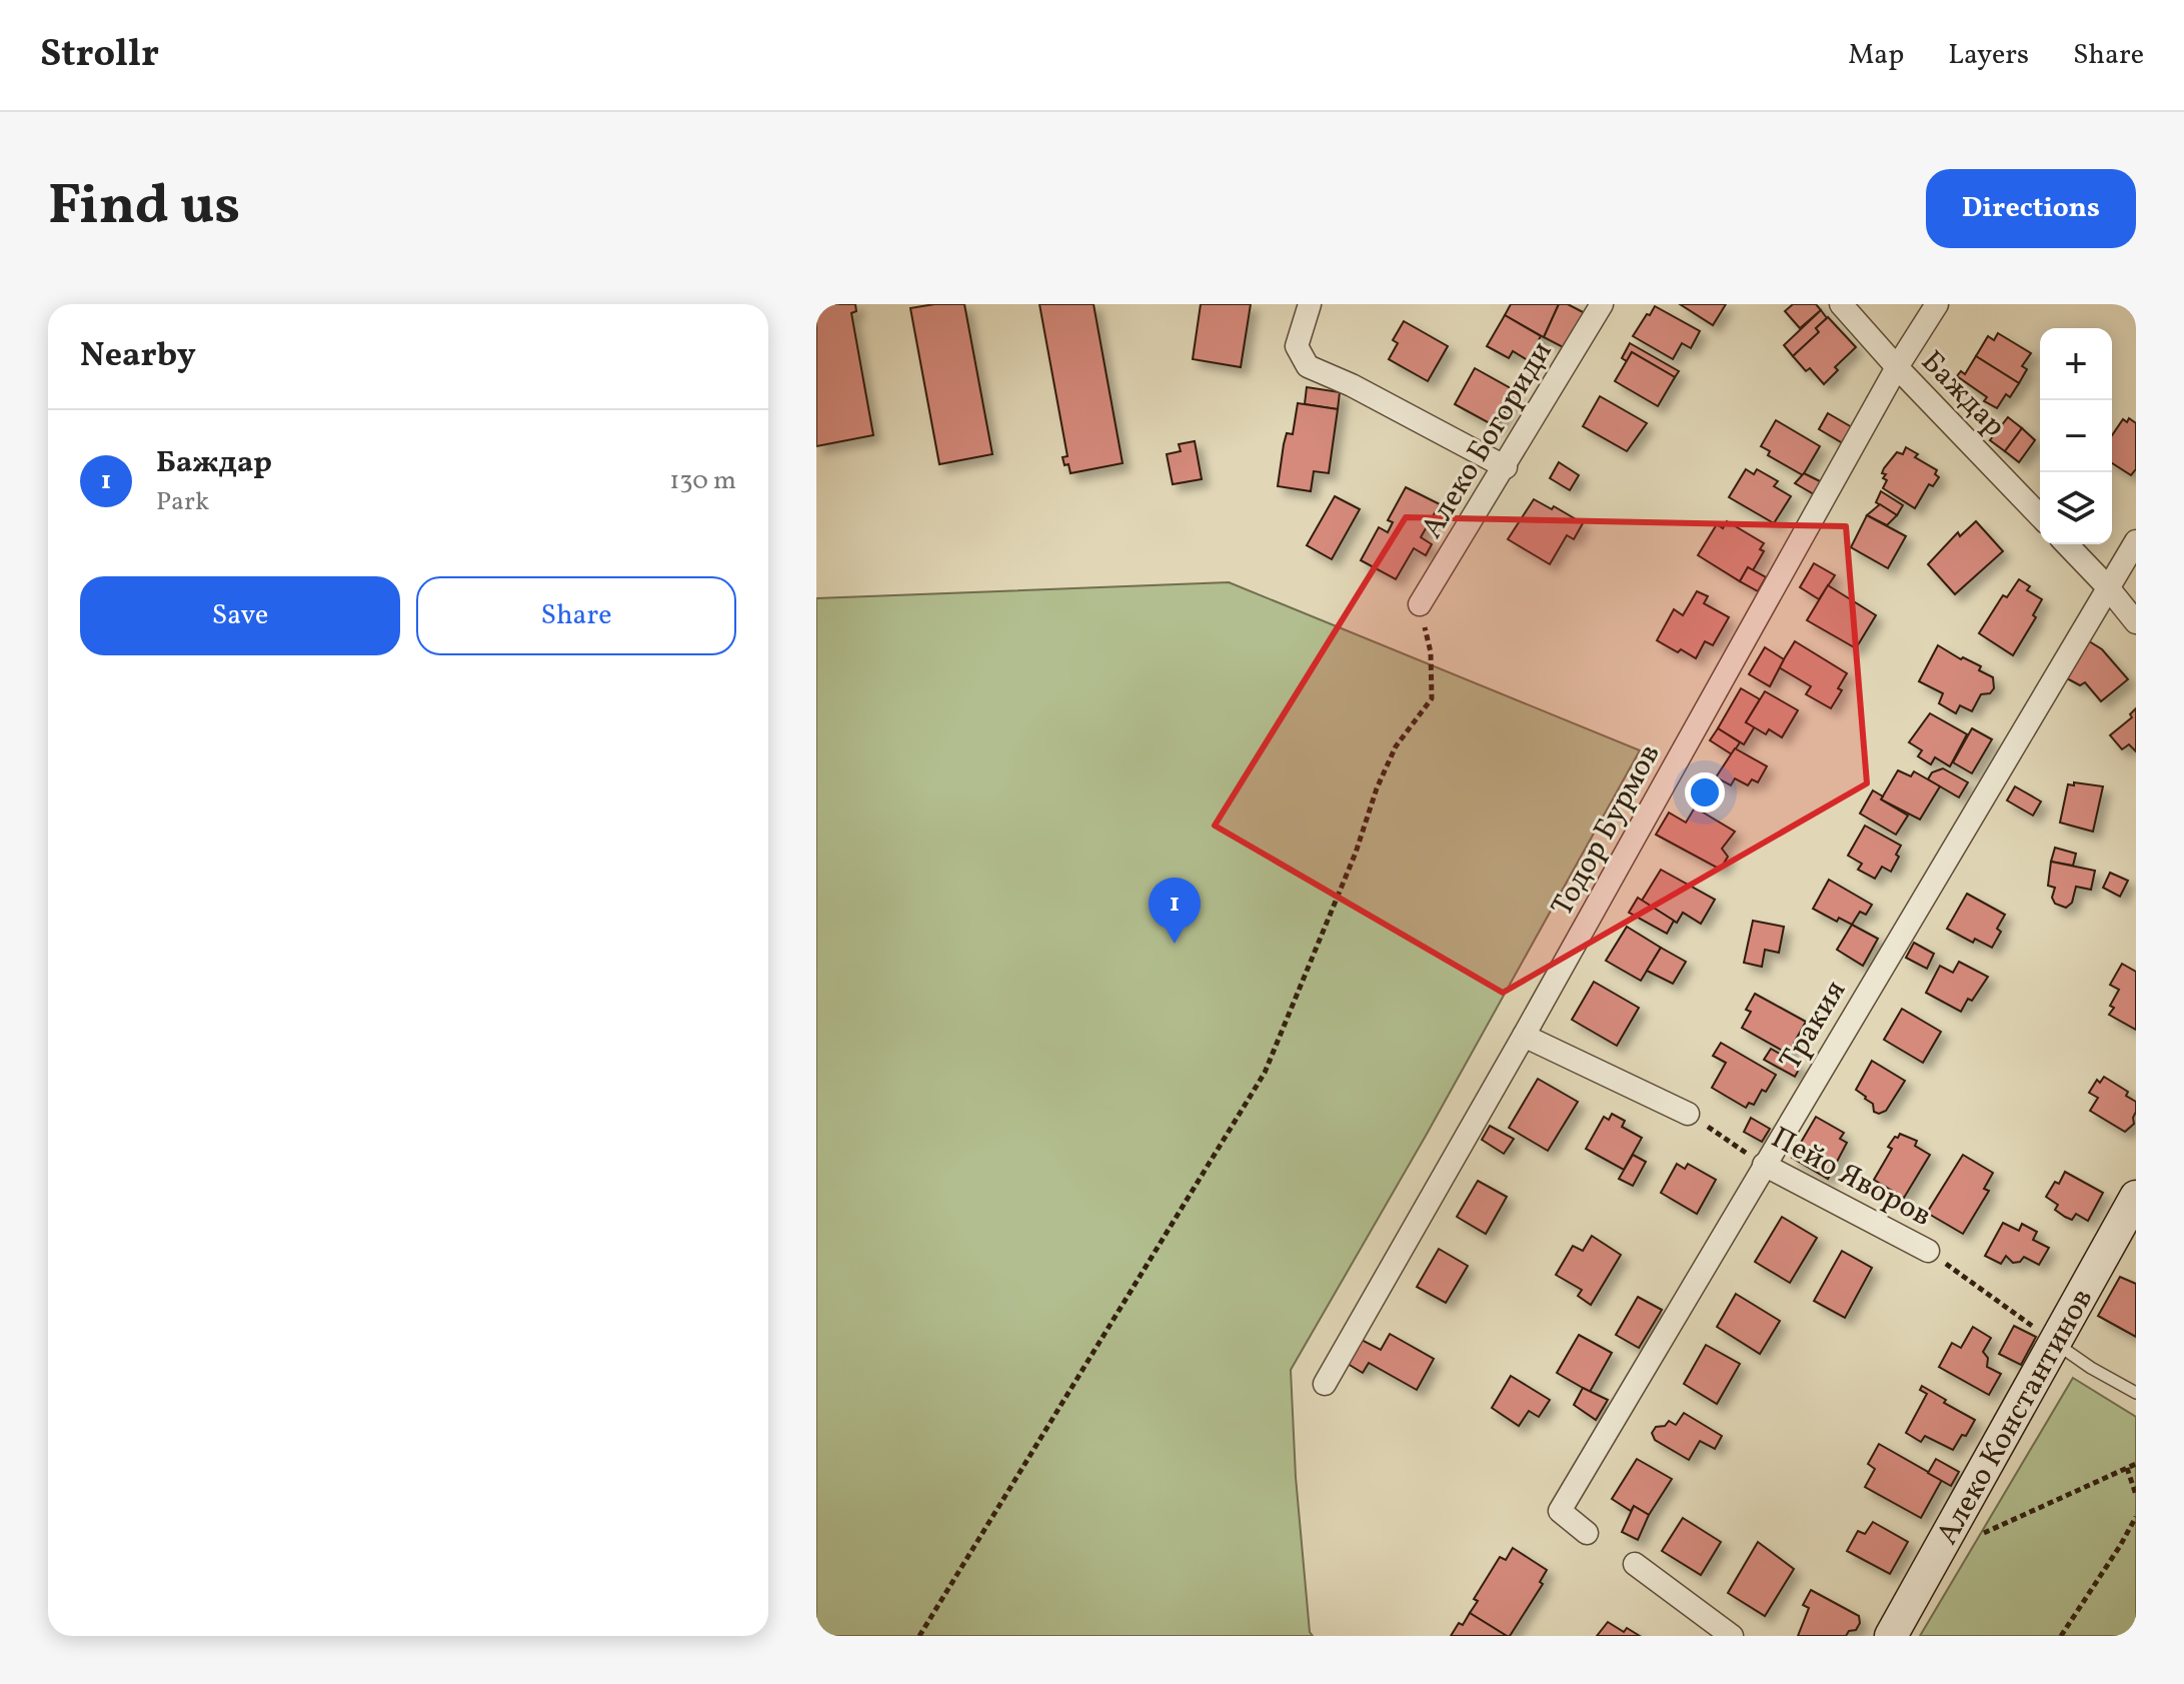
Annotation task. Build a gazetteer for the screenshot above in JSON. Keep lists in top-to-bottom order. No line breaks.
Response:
{"streets":{"street":["Баждар","Алеко Богориди","Тодор Бурмов","Тракия","Пейо Яворов","Алеко Константинов"]},"crossings":[["Баждар","Тодор Бурмов"],["Тракия","Пейо Яворов"],["Пейо Яворов","Алеко Константинов"]],"page":{"header":"Strollr","nav":["Map","Layers","Share"],"title":"Find us","buttons":["Directions",["Save","Share"]],"heading":"Nearby","map_buttons":["+","−"],"list":[{"mark":"1","name":"Баждар","note":"Park","value":"130 m"}],"pins":"1"}}
